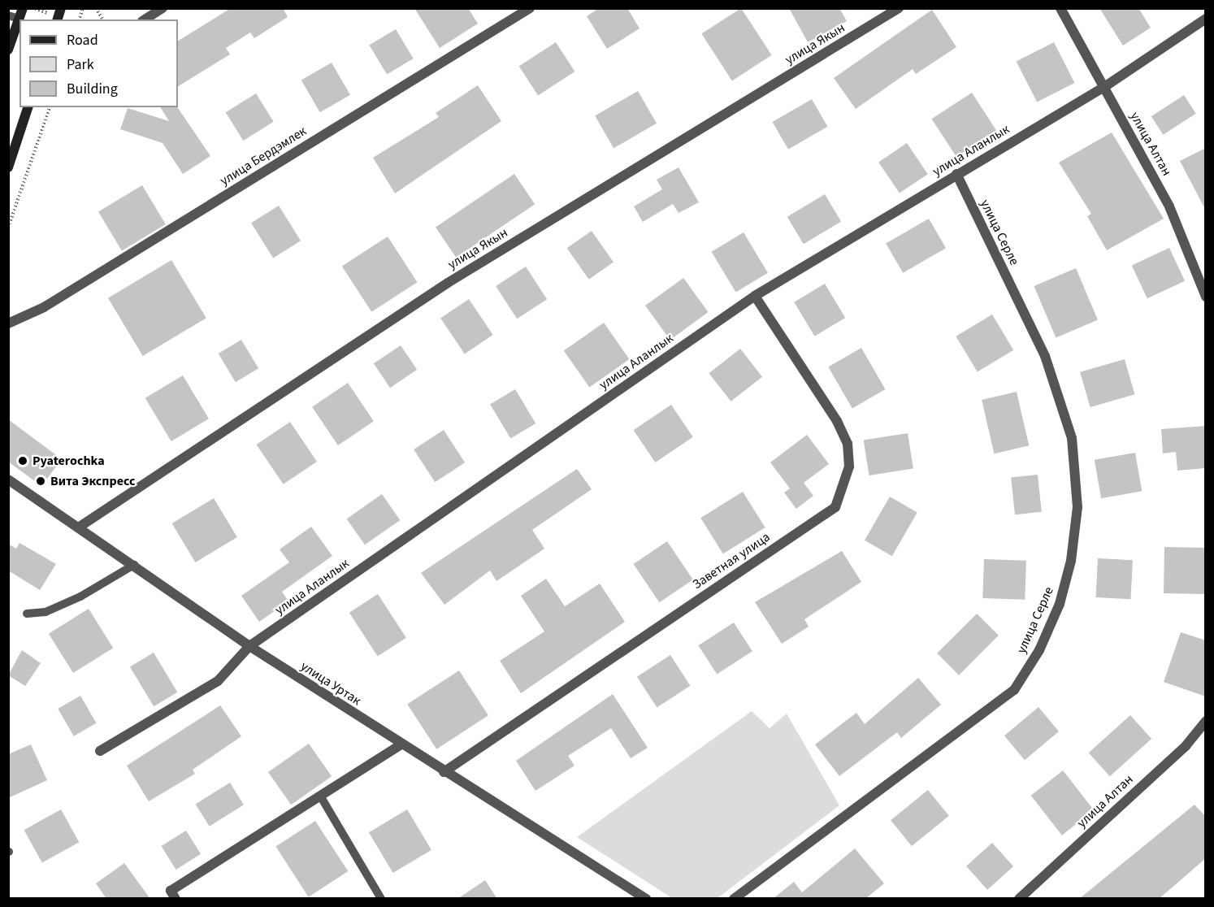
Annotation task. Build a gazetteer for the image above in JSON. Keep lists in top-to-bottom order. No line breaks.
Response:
{"streets":{"street":["улица Якын","улица Алтан","улица Аланлык","улица Бердэмлек","улица Серле","Заветная улица","улица Уртак"]},"crossings":[["улица Якын","улица Уртак"],["улица Алтан","улица Аланлык"],["улица Аланлык","улица Серле"],["улица Аланлык","Заветная улица"],["улица Аланлык","улица Уртак"],["Заветная улица","улица Уртак"]],"places":["Pyaterochka","Вита Экспресс"],"legend":["Road","Park","Building"]}
